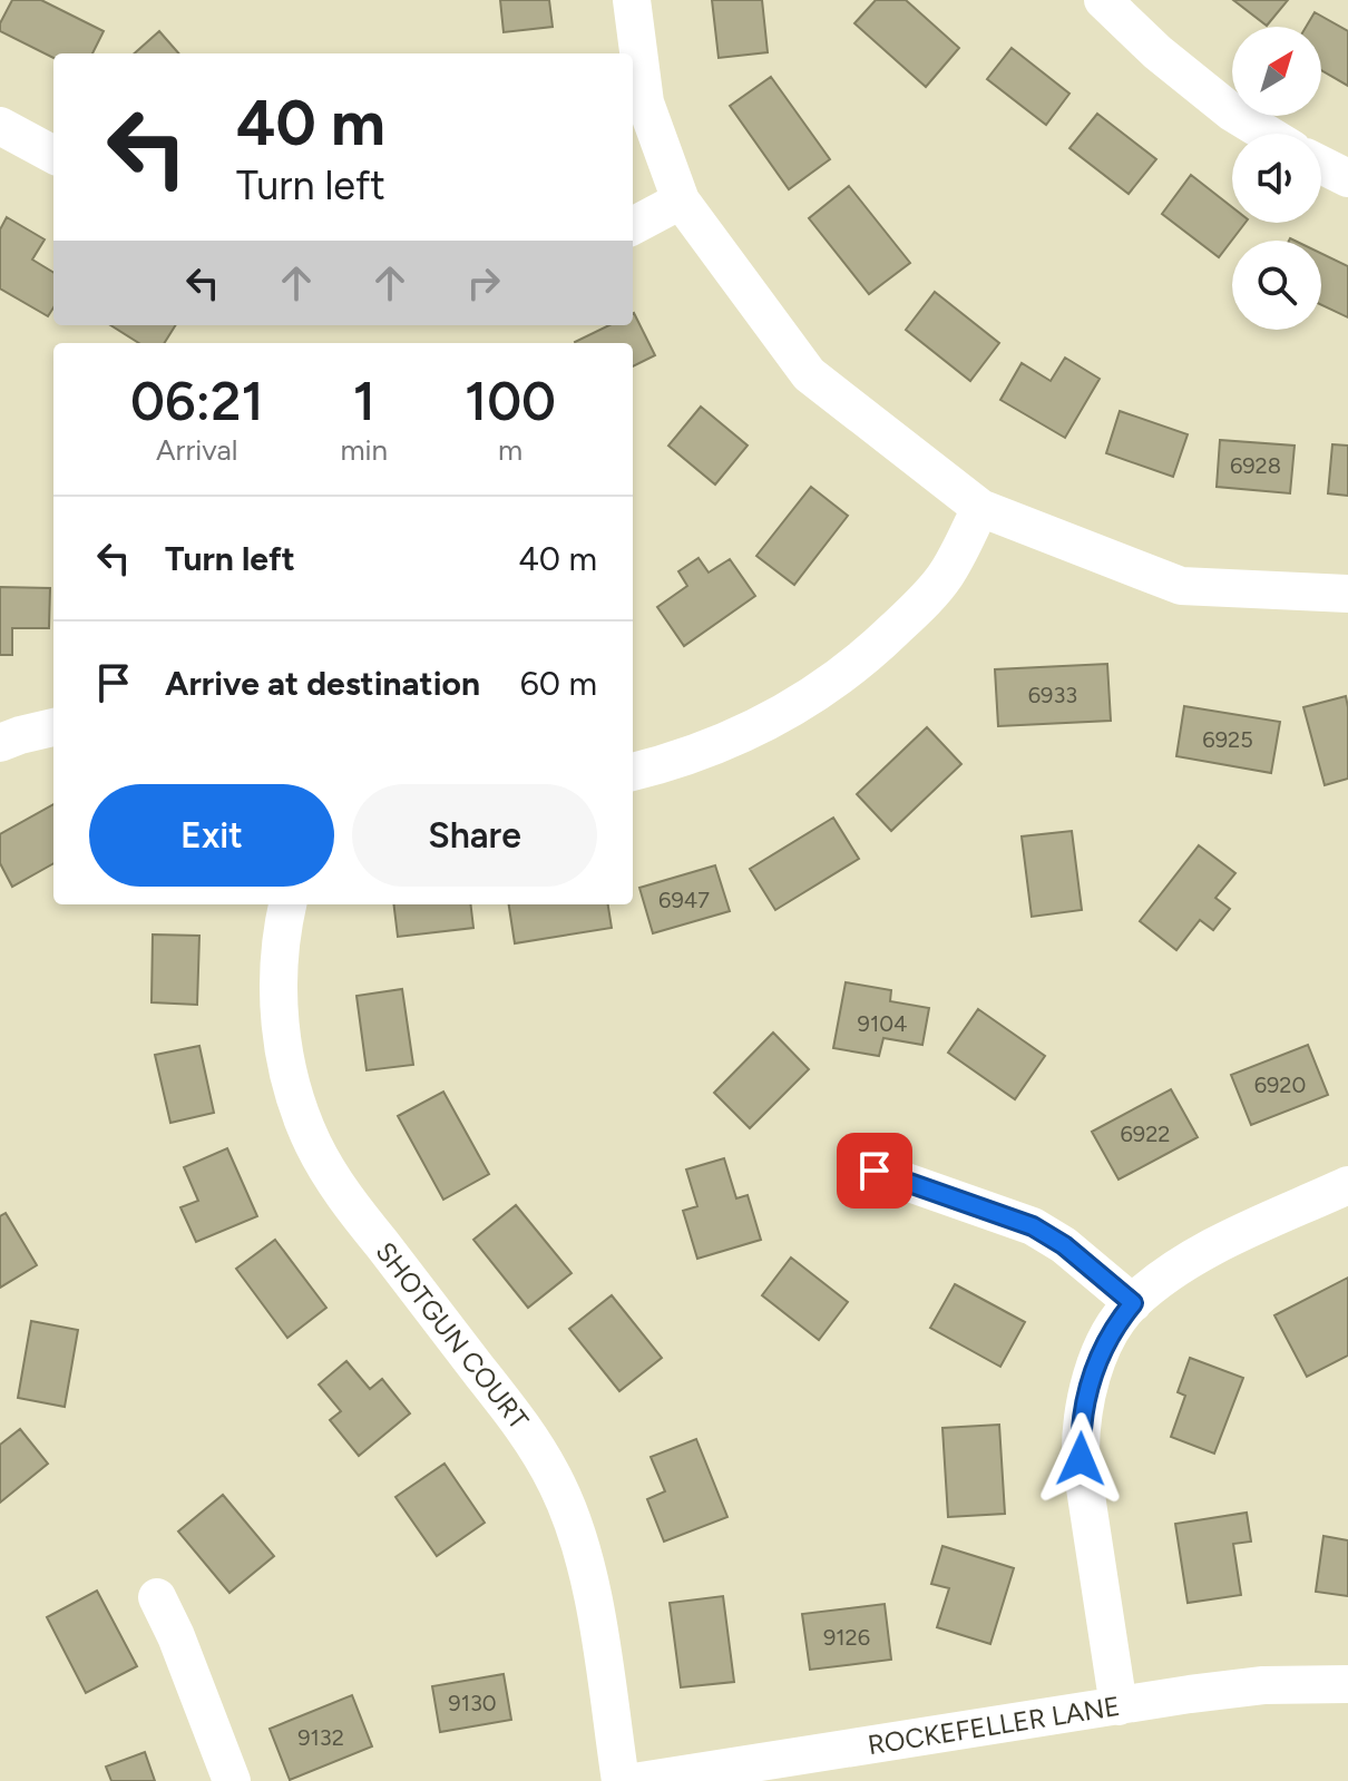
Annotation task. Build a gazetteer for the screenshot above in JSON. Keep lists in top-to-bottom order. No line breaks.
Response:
{"streets":{"street":["SHOTGUN COURT","ROCKEFELLER LANE"]},"house_numbers":["6928","6933","6925","6947","9104","6920","6922","9126","9130","9132"],"north":"top right","page":{"turn":["40 m","Turn left"],"eta":["06:21","Arrival","1","min","100","m"],"list":[{"name":"Turn left","value":"40 m"},{"name":"Arrive at destination","value":"60 m"}],"buttons":["Exit","Share"]}}
